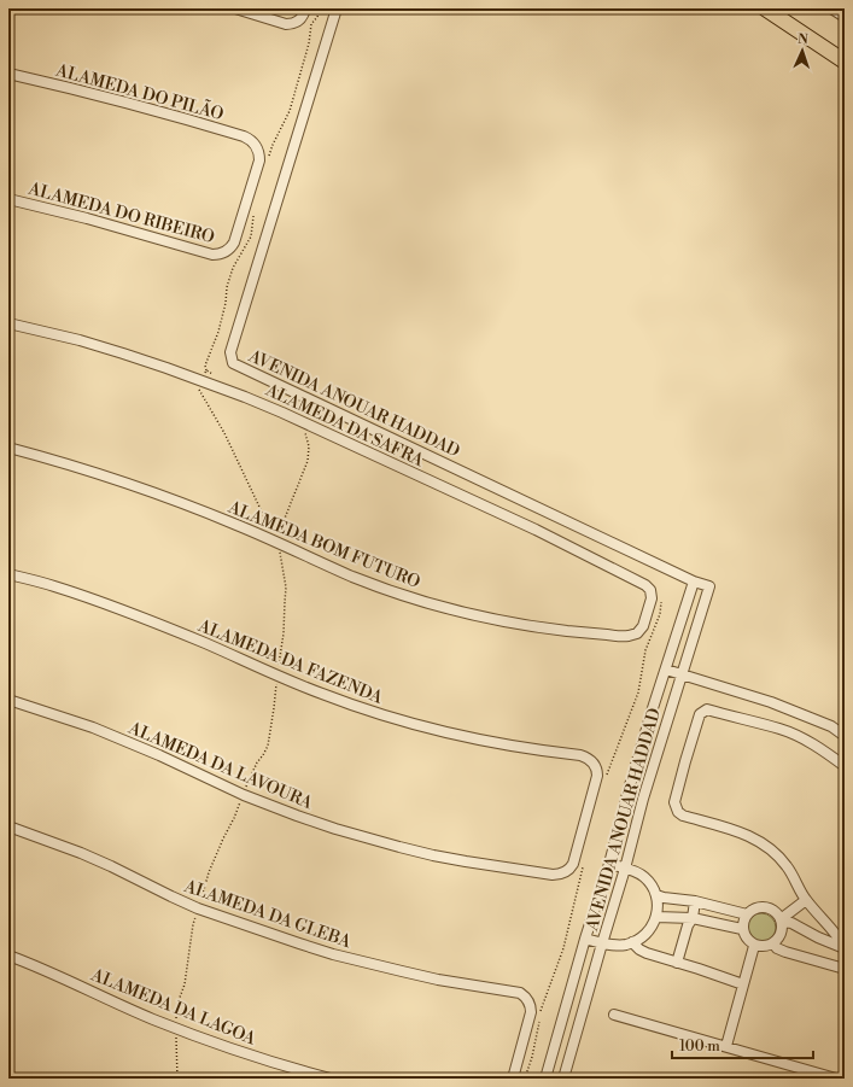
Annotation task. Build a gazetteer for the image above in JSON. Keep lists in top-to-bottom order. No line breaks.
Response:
{"streets":{"street":["ALAMEDA DO PILÃO","ALAMEDA DO RIBEIRO","AVENIDA ANOUAR HADDAD","ALAMEDA DA SAFRA","ALAMEDA BOM FUTURO","ALAMEDA DA FAZENDA","ALAMEDA DA LAVOURA","ALAMEDA DA GLEBA","ALAMEDA DA LAGOA"]},"crossings":[["ALAMEDA DO PILÃO","ALAMEDA DO RIBEIRO"],["ALAMEDA DA SAFRA","ALAMEDA BOM FUTURO"],["ALAMEDA DA FAZENDA","ALAMEDA DA LAVOURA"]],"scale_bar":"100 m","north":"top"}
